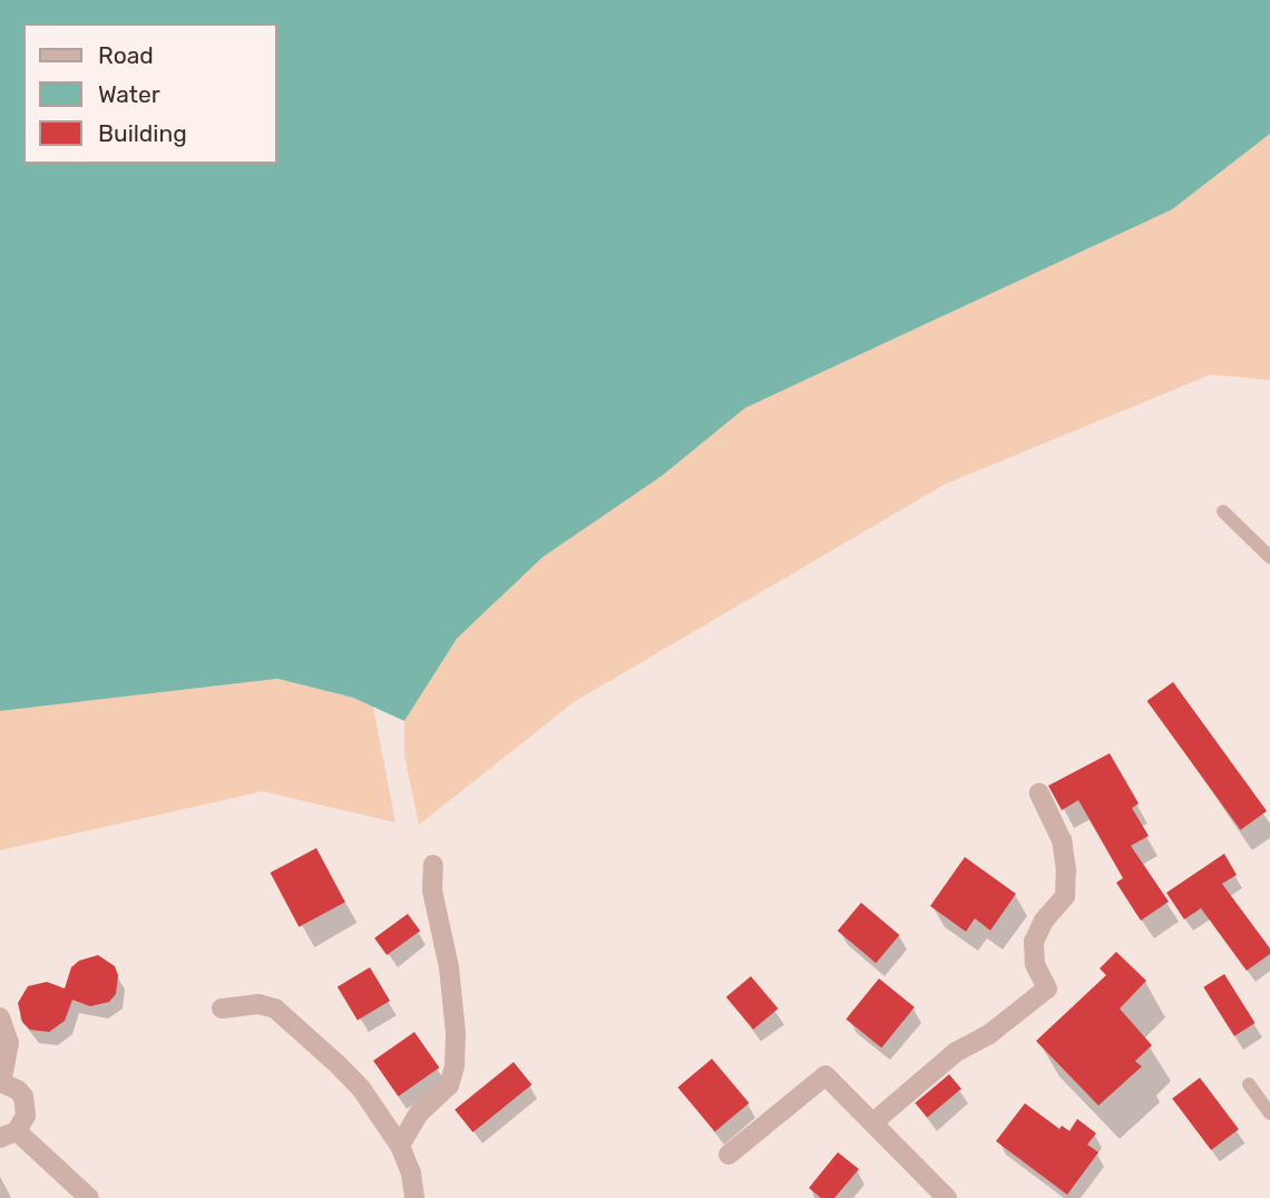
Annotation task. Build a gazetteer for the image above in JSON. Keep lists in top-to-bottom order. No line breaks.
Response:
{"legend":["Road","Water","Building"]}
